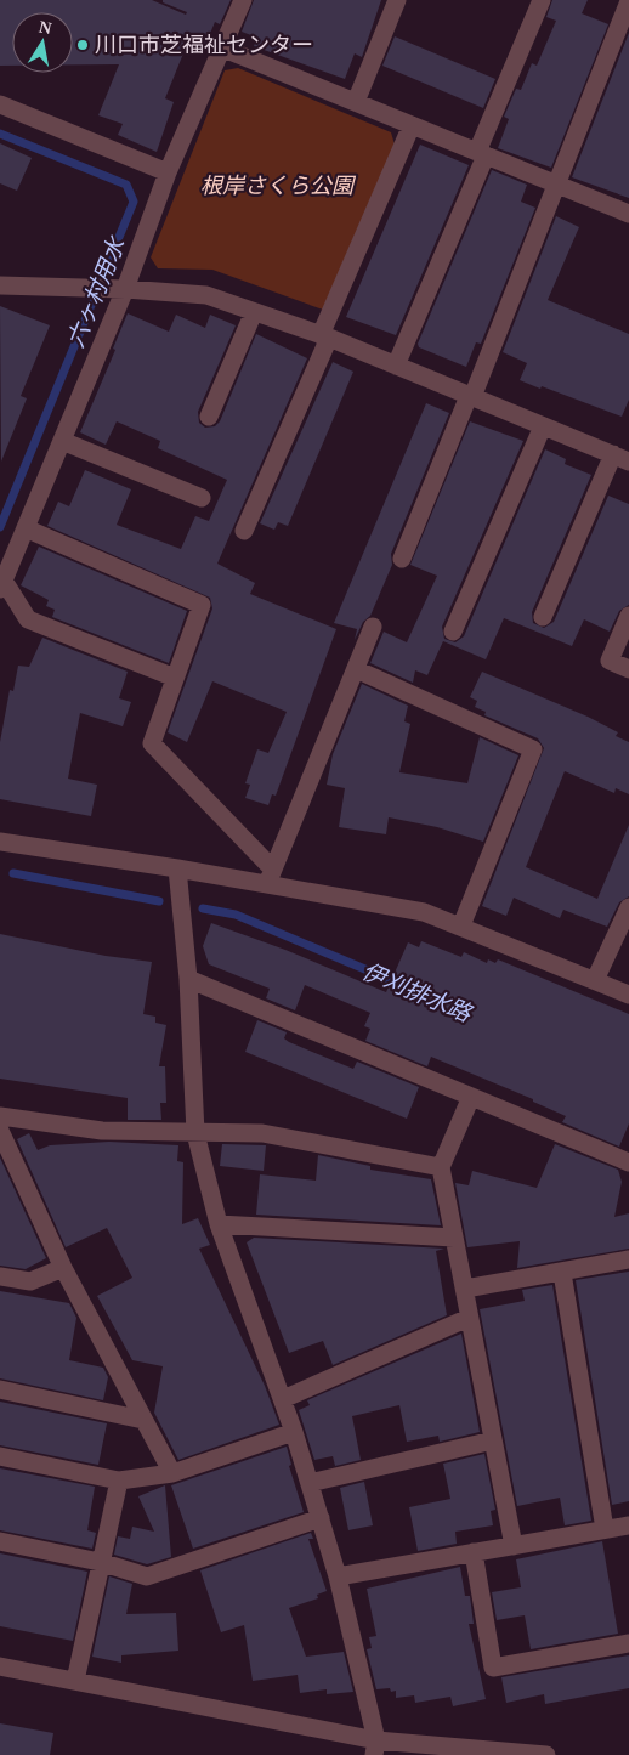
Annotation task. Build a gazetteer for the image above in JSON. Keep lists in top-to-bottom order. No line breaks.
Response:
{"water":["六ヶ村用水","伊刈排水路"],"parks":["根岸さくら公園"],"places":["川口市芝福祉センター"],"north":"top"}
